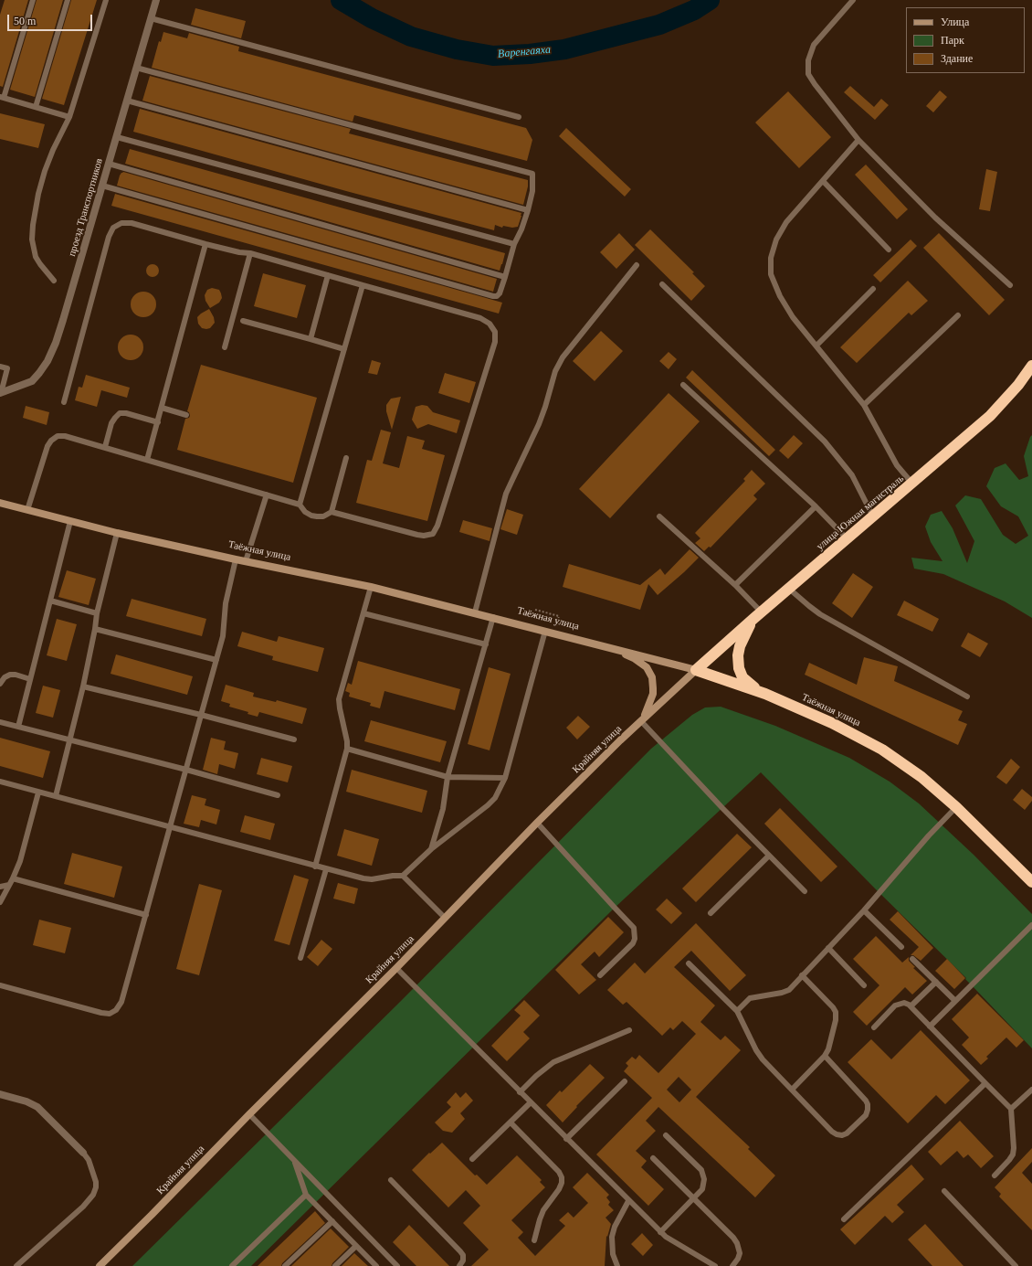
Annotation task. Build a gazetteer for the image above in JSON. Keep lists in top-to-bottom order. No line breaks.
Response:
{"streets":{"highway":["улица Южная магистраль","Таёжная улица"],"main road":["Крайняя улица"],"street":["проезд Транспортников"]},"crossings":[["улица Южная магистраль","Таёжная улица"],["улица Южная магистраль","Крайняя улица"],["Таёжная улица","Крайняя улица"]],"water":["Варенгаяха"],"legend":["Улица","Парк","Здание"],"scale_bar":"50 m"}
